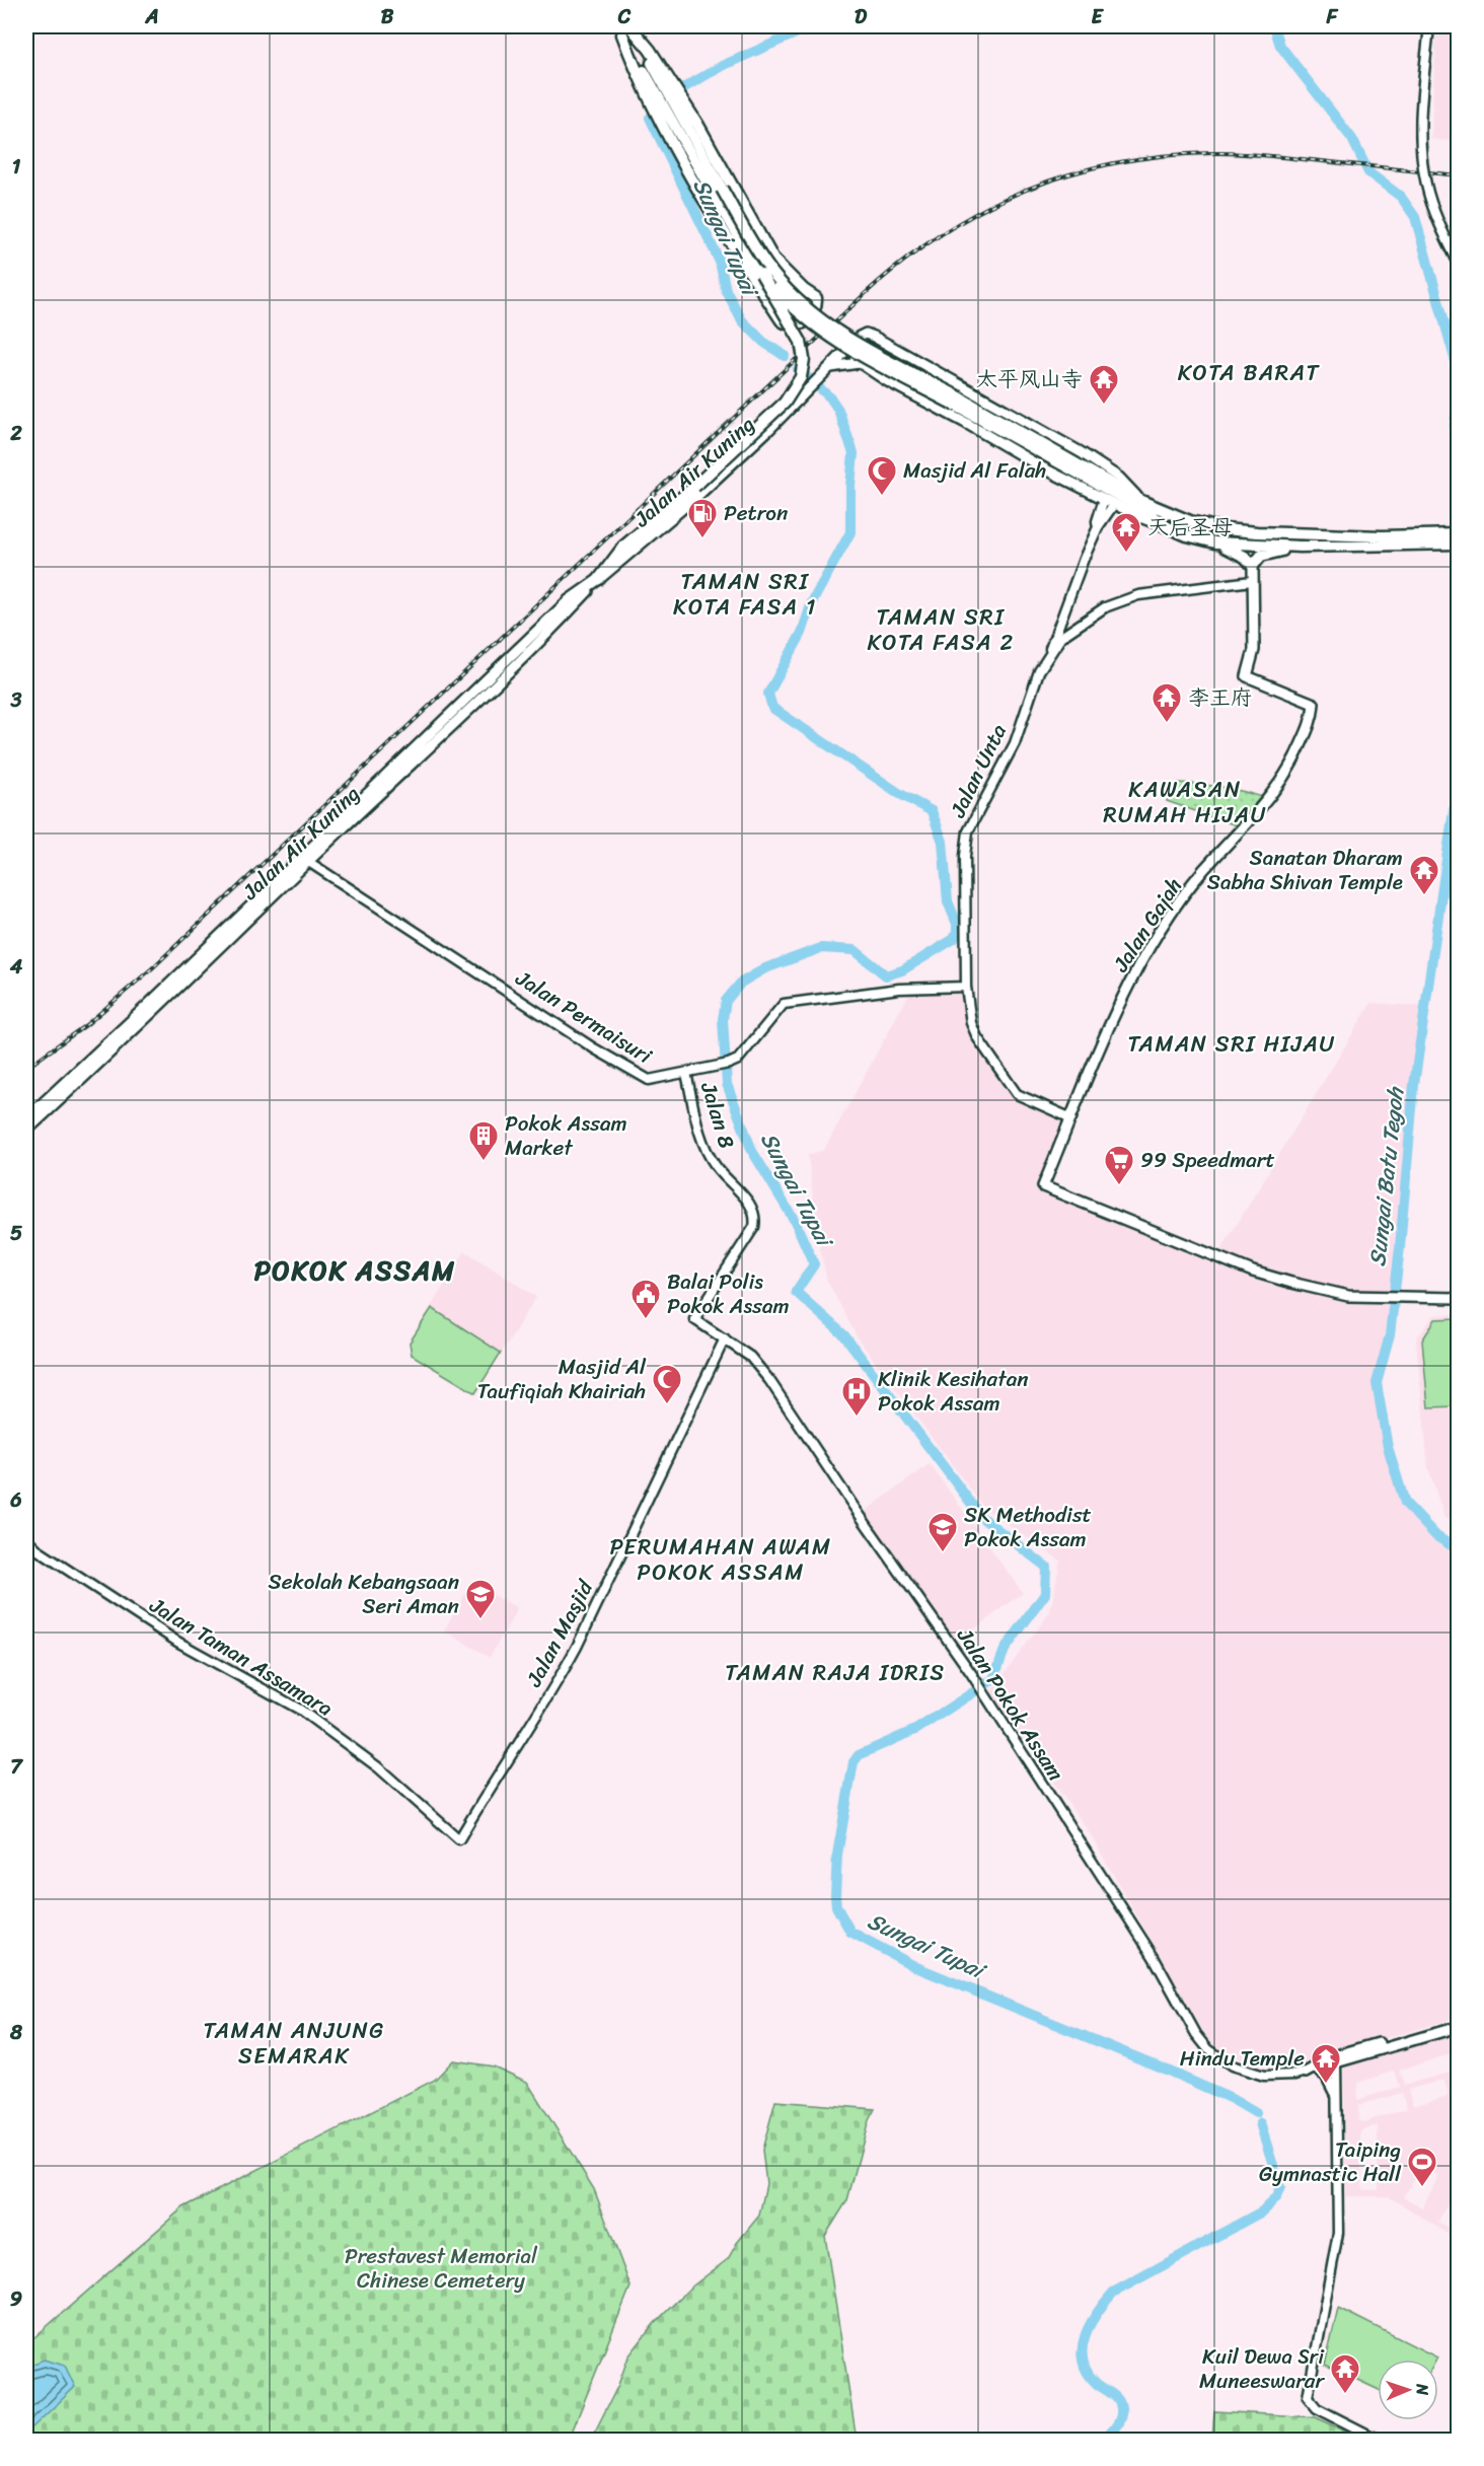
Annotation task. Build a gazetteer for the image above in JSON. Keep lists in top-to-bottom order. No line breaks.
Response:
{"streets":{"main road":["Jalan Air Kuning","Jalan Gajah"],"street":["Jalan Unta","Jalan Permaisuri","Jalan 8","Jalan Masjid","Jalan Taman Assamara","Jalan Pokok Assam"]},"crossings":[["Jalan Air Kuning","Jalan Permaisuri"],["Jalan Unta","Jalan Gajah"],["Jalan Unta","Jalan Permaisuri"],["Jalan Permaisuri","Jalan 8"],["Jalan 8","Jalan Pokok Assam"],["Jalan Masjid","Jalan Taman Assamara"],["Jalan Masjid","Jalan Pokok Assam"]],"districts":["KOTA BARAT","TAMAN SRI KOTA FASA 1","TAMAN SRI KOTA FASA 2","KAWASAN RUMAH HIJAU","TAMAN SRI HIJAU","POKOK ASSAM","PERUMAHAN AWAM POKOK ASSAM","TAMAN RAJA IDRIS","TAMAN ANJUNG SEMARAK"],"water":["Sungai Tupai","Sungai Batu Tegoh"],"parks":["Prestavest Memorial Chinese Cemetery"],"places":{"temple":["太平风山寺","天后圣母","李王府","Sanatan Dharam Sabha Shivan Temple","Hindu Temple","Kuil Dewa Sri Muneeswarar"],"mosque":["Masjid Al Falah","Masjid Al Taufiqiah Khairiah"],"fuel station":["Petron"],"building":["Pokok Assam Market"],"supermarket":["99 Speedmart"],"public building":["Balai Polis Pokok Assam"],"hospital":["Klinik Kesihatan Pokok Assam"],"school or university":["SK Methodist Pokok Assam","Sekolah Kebangsaan Seri Aman"],"sports":["Taiping Gymnastic Hall"]},"north":"right","grid":{"columns":["A","B","C","D","E","F"],"rows":["1","2","3","4","5","6","7","8","9"]}}
